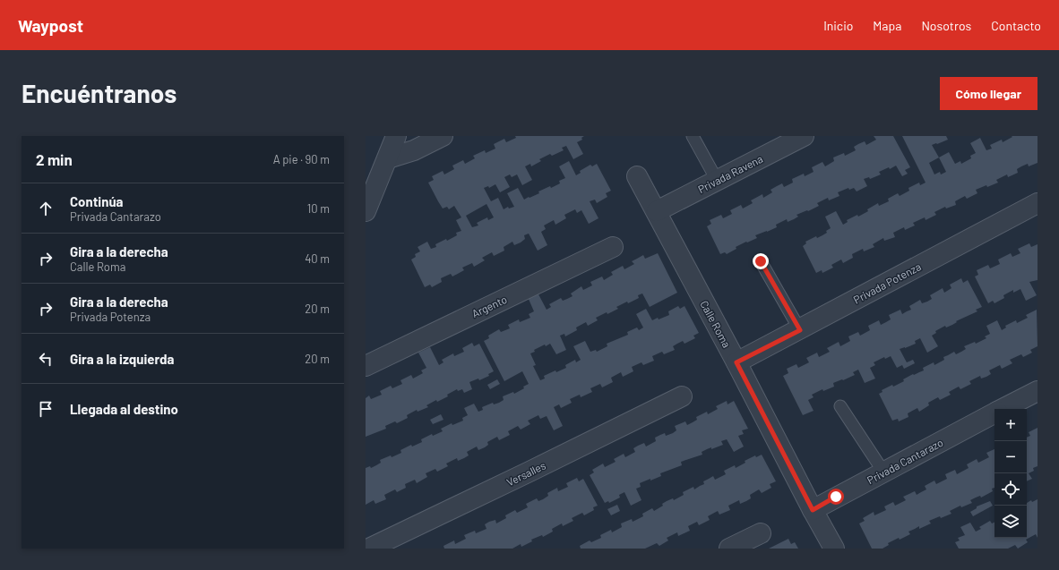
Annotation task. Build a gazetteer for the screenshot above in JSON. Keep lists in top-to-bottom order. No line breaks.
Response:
{"streets":{"street":["Privada Ravena","Privada Potenza","Argento","Calle Roma","Privada Cantarazo","Versalles"]},"crossings":[["Privada Ravena","Calle Roma"],["Privada Potenza","Calle Roma"],["Calle Roma","Privada Cantarazo"]],"page":{"header":"Waypost","nav":["Inicio","Mapa","Nosotros","Contacto"],"buttons":"Cómo llegar","title":"Encuéntranos","heading":["2 min","A pie · 90 m"],"list":[["Continúa","Privada Cantarazo","10 m"],["Gira a la derecha","Calle Roma","40 m"],["Gira a la derecha","Privada Potenza","20 m"],["Gira a la izquierda","20 m"],"Llegada al destino"],"map_buttons":["+","−"]}}
